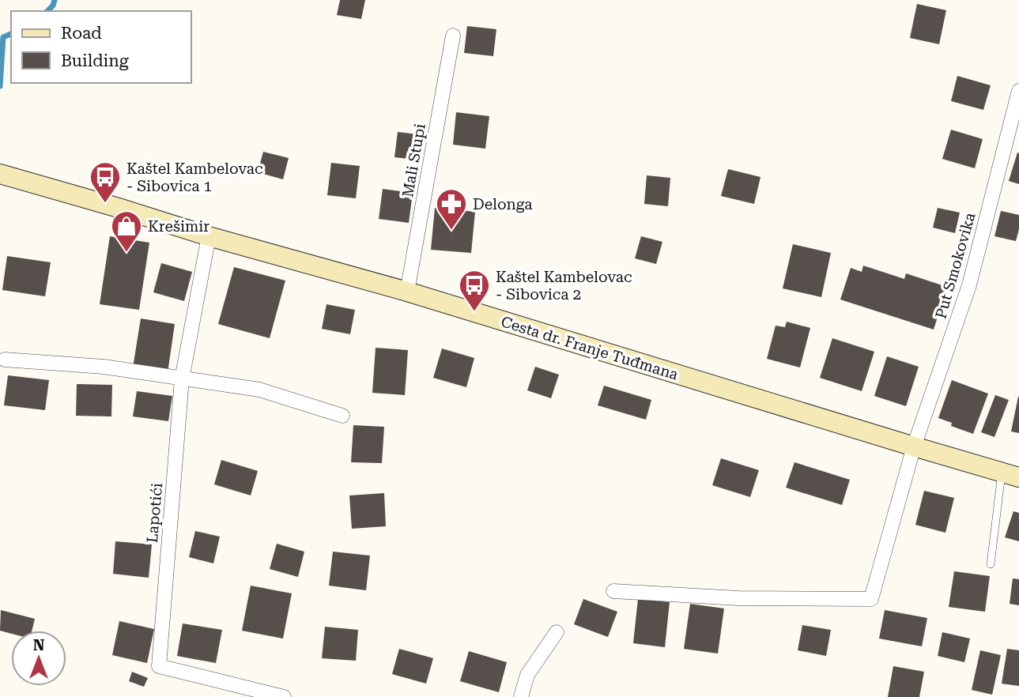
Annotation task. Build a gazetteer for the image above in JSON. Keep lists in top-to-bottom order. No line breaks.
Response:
{"streets":{"main road":["Cesta dr. Franje Tuđmana"],"street":["Mali Stupi","Put Smokovika","Lapotići"]},"crossings":[["Mali Stupi","Cesta dr. Franje Tuđmana"],["Put Smokovika","Cesta dr. Franje Tuđmana"],["Cesta dr. Franje Tuđmana","Lapotići"]],"places":{"bus stop":["Kaštel Kambelovac - Sibovica 1","Kaštel Kambelovac - Sibovica 2"],"pharmacy":["Delonga"],"shop":["Krešimir"]},"legend":["Road","Building"],"north":"top"}
